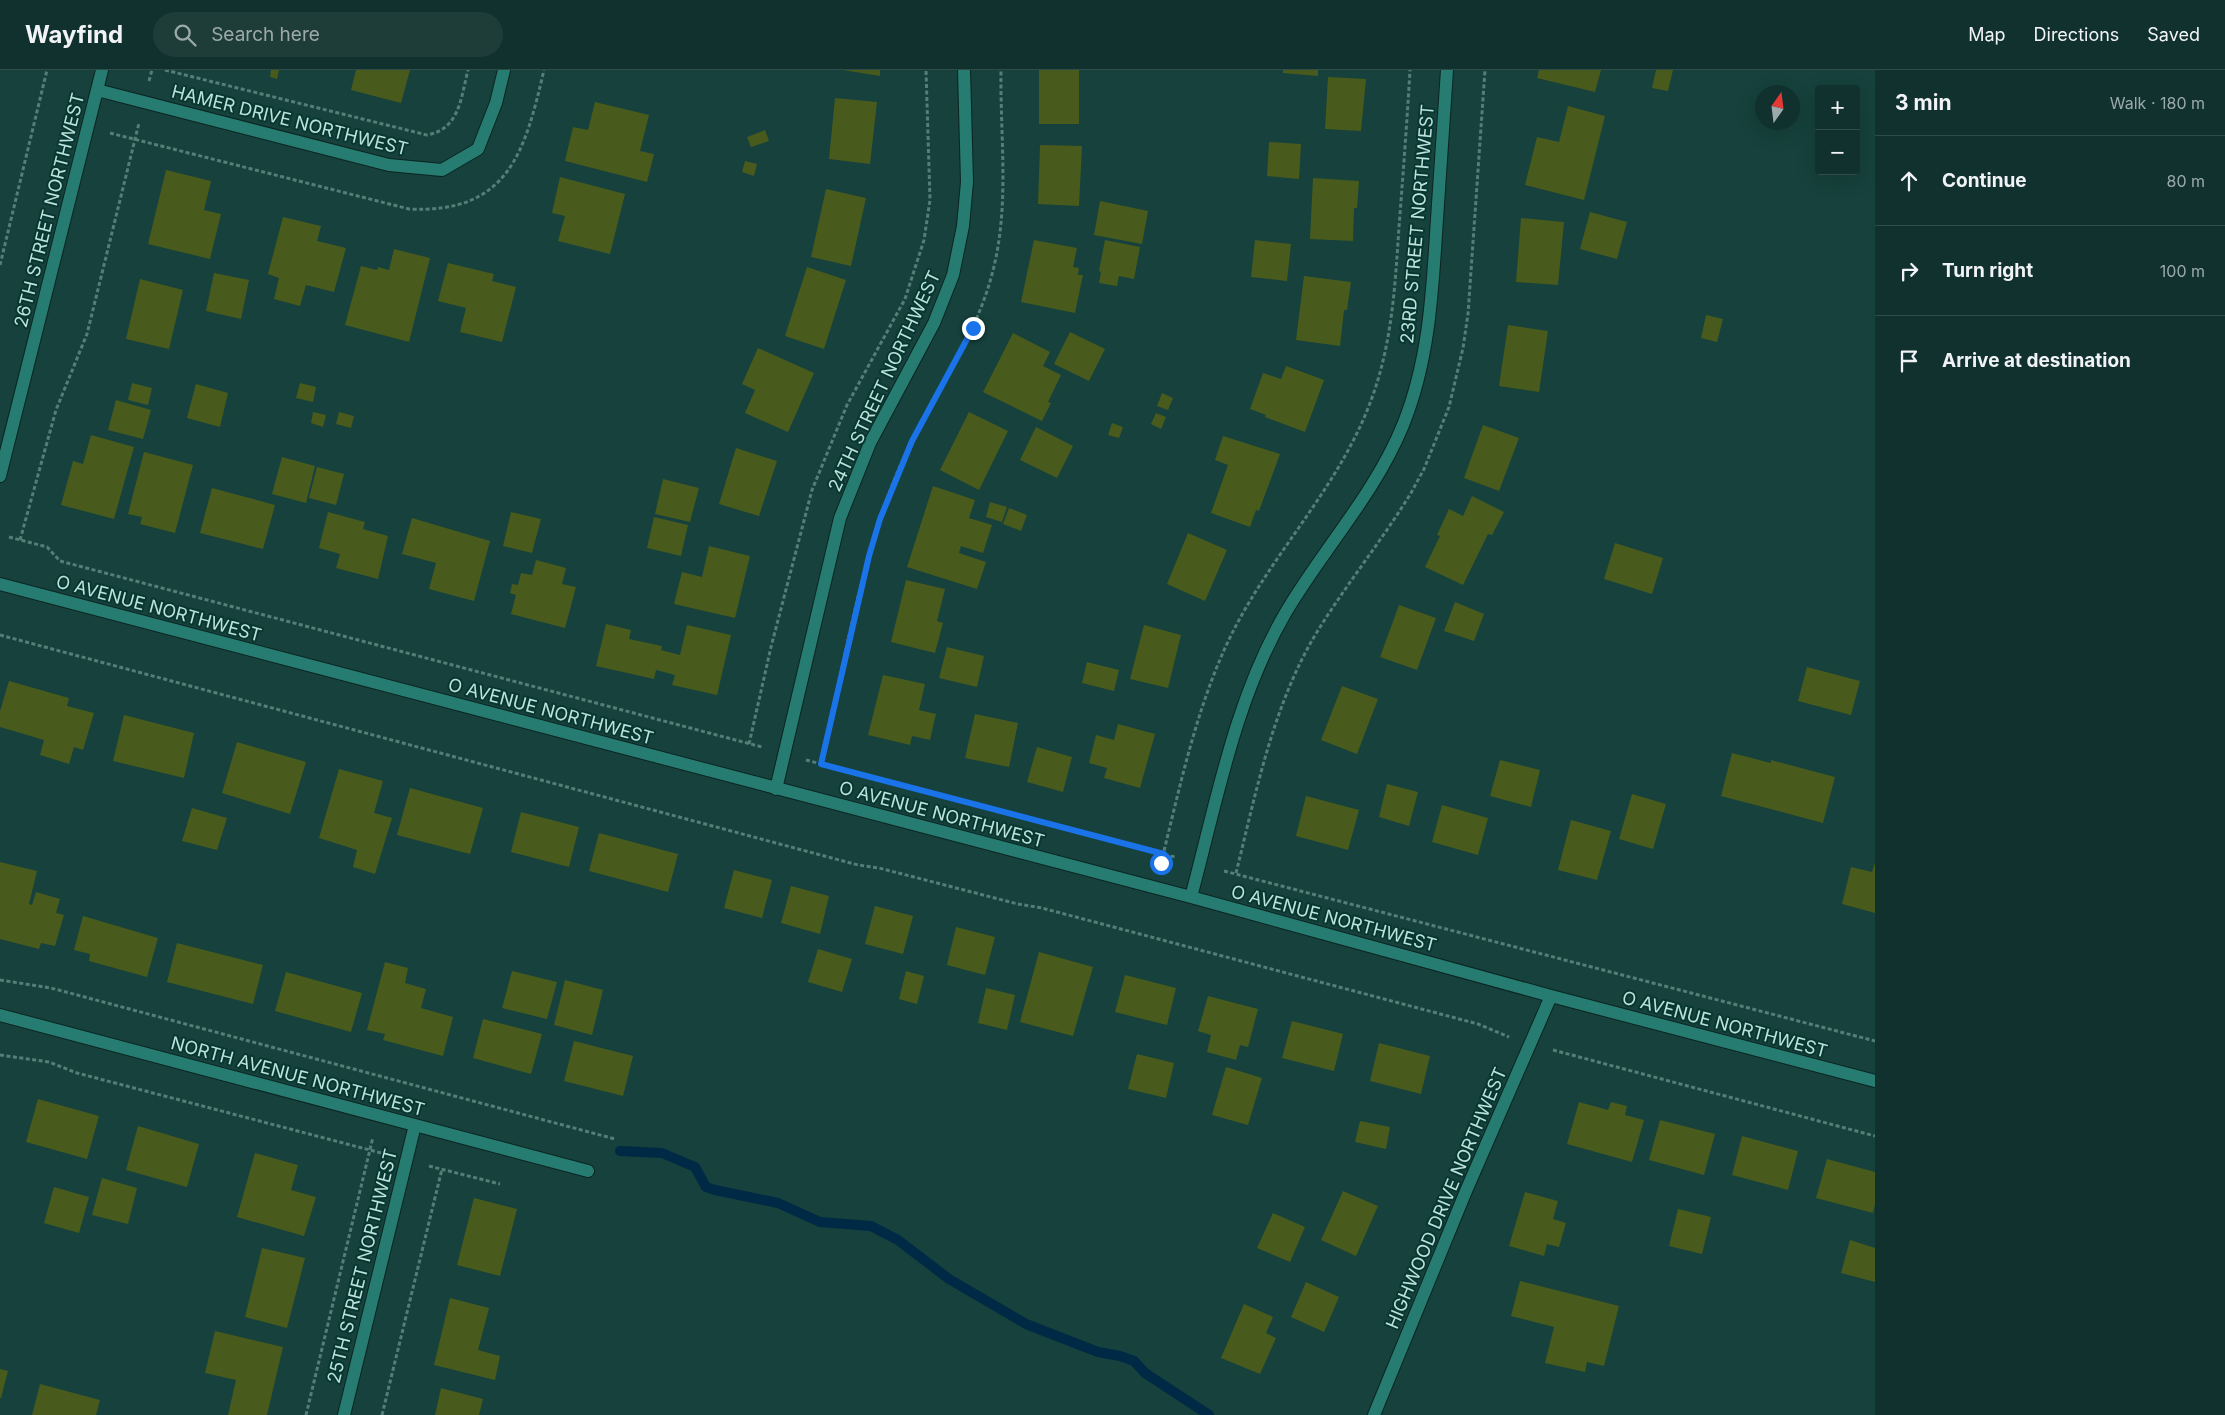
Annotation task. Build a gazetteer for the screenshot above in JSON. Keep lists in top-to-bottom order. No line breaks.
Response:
{"streets":{"street":["HAMER DRIVE NORTHWEST","26TH STREET NORTHWEST","23RD STREET NORTHWEST","24TH STREET NORTHWEST","O AVENUE NORTHWEST","NORTH AVENUE NORTHWEST","HIGHWOOD DRIVE NORTHWEST","25TH STREET NORTHWEST"]},"crossings":[["HAMER DRIVE NORTHWEST","26TH STREET NORTHWEST"],["23RD STREET NORTHWEST","O AVENUE NORTHWEST"],["24TH STREET NORTHWEST","O AVENUE NORTHWEST"],["O AVENUE NORTHWEST","HIGHWOOD DRIVE NORTHWEST"],["NORTH AVENUE NORTHWEST","25TH STREET NORTHWEST"]],"north":"top","page":{"header":"Wayfind","search":"Search here","nav":["Map","Directions","Saved"],"heading":["3 min","Walk · 180 m"],"map_buttons":["+","−"],"list":[["Continue","80 m"],["Turn right","100 m"],"Arrive at destination"]}}
